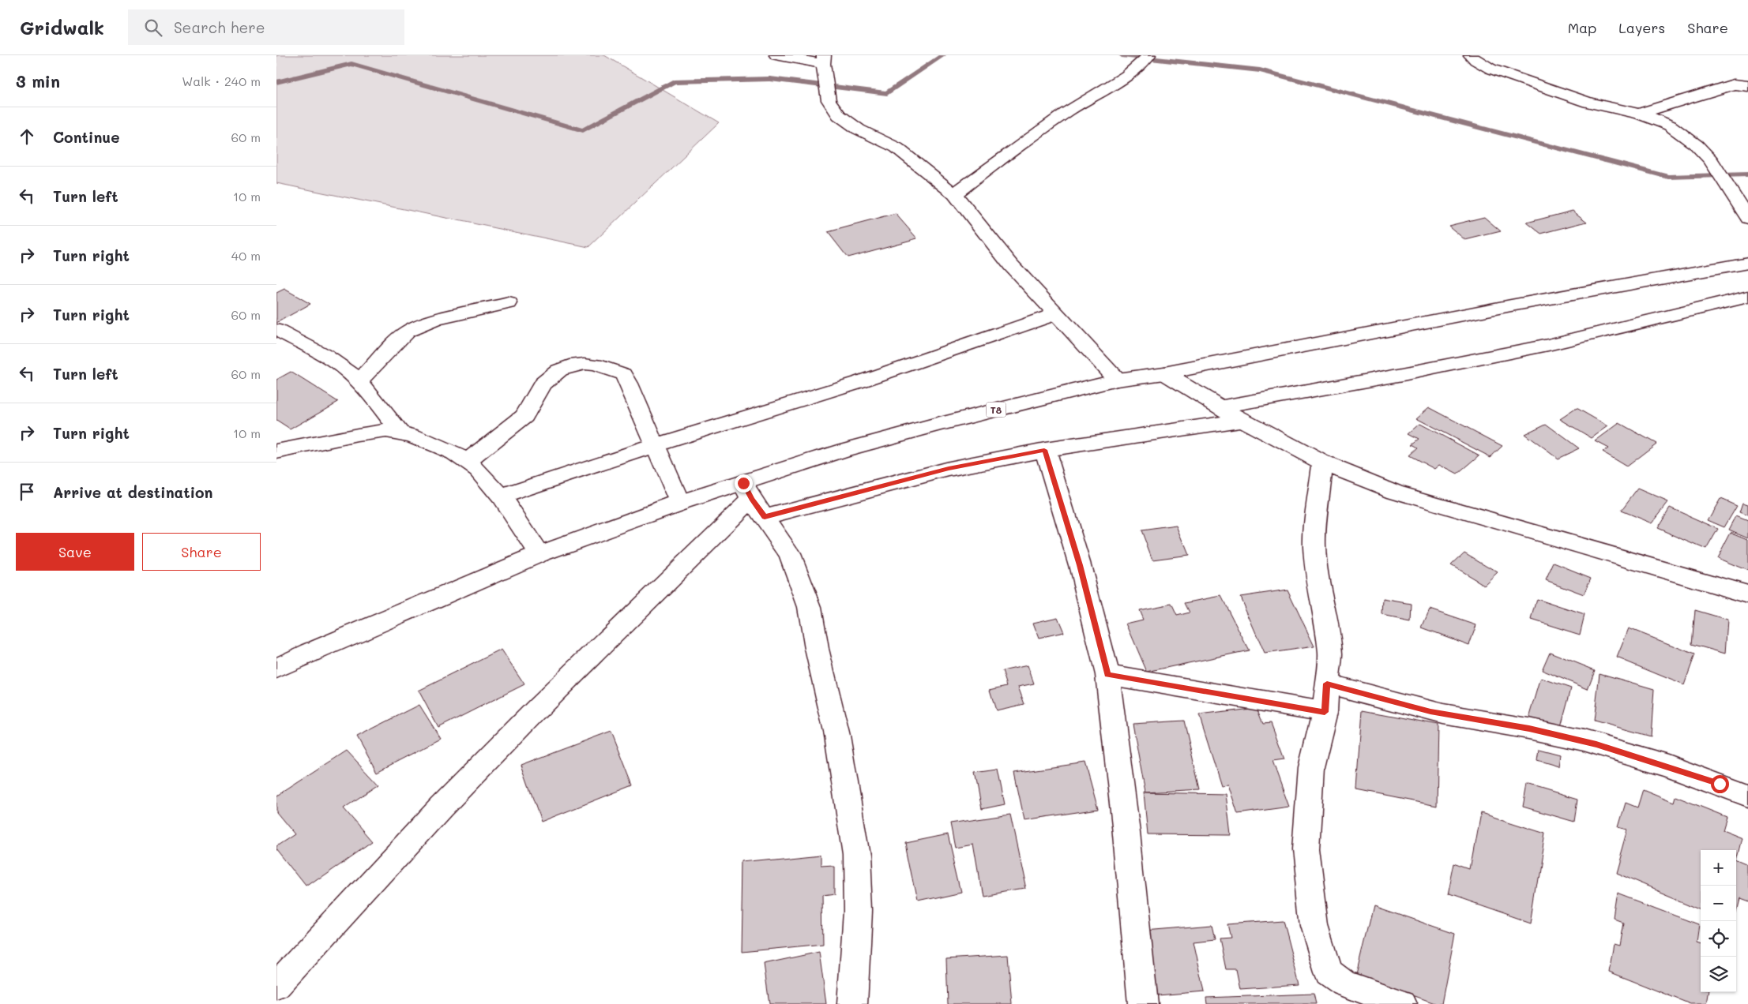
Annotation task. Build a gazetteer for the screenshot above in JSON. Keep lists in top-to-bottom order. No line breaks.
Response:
{"streets":{"main road":["T8"]},"page":{"header":"Gridwalk","search":"Search here","nav":["Map","Layers","Share"],"heading":["3 min","Walk · 240 m"],"list":[["Continue","60 m"],["Turn left","10 m"],["Turn right","40 m"],["Turn right","60 m"],["Turn left","60 m"],["Turn right","10 m"],"Arrive at destination"],"buttons":["Save","Share"],"map_buttons":["+","−"]}}
